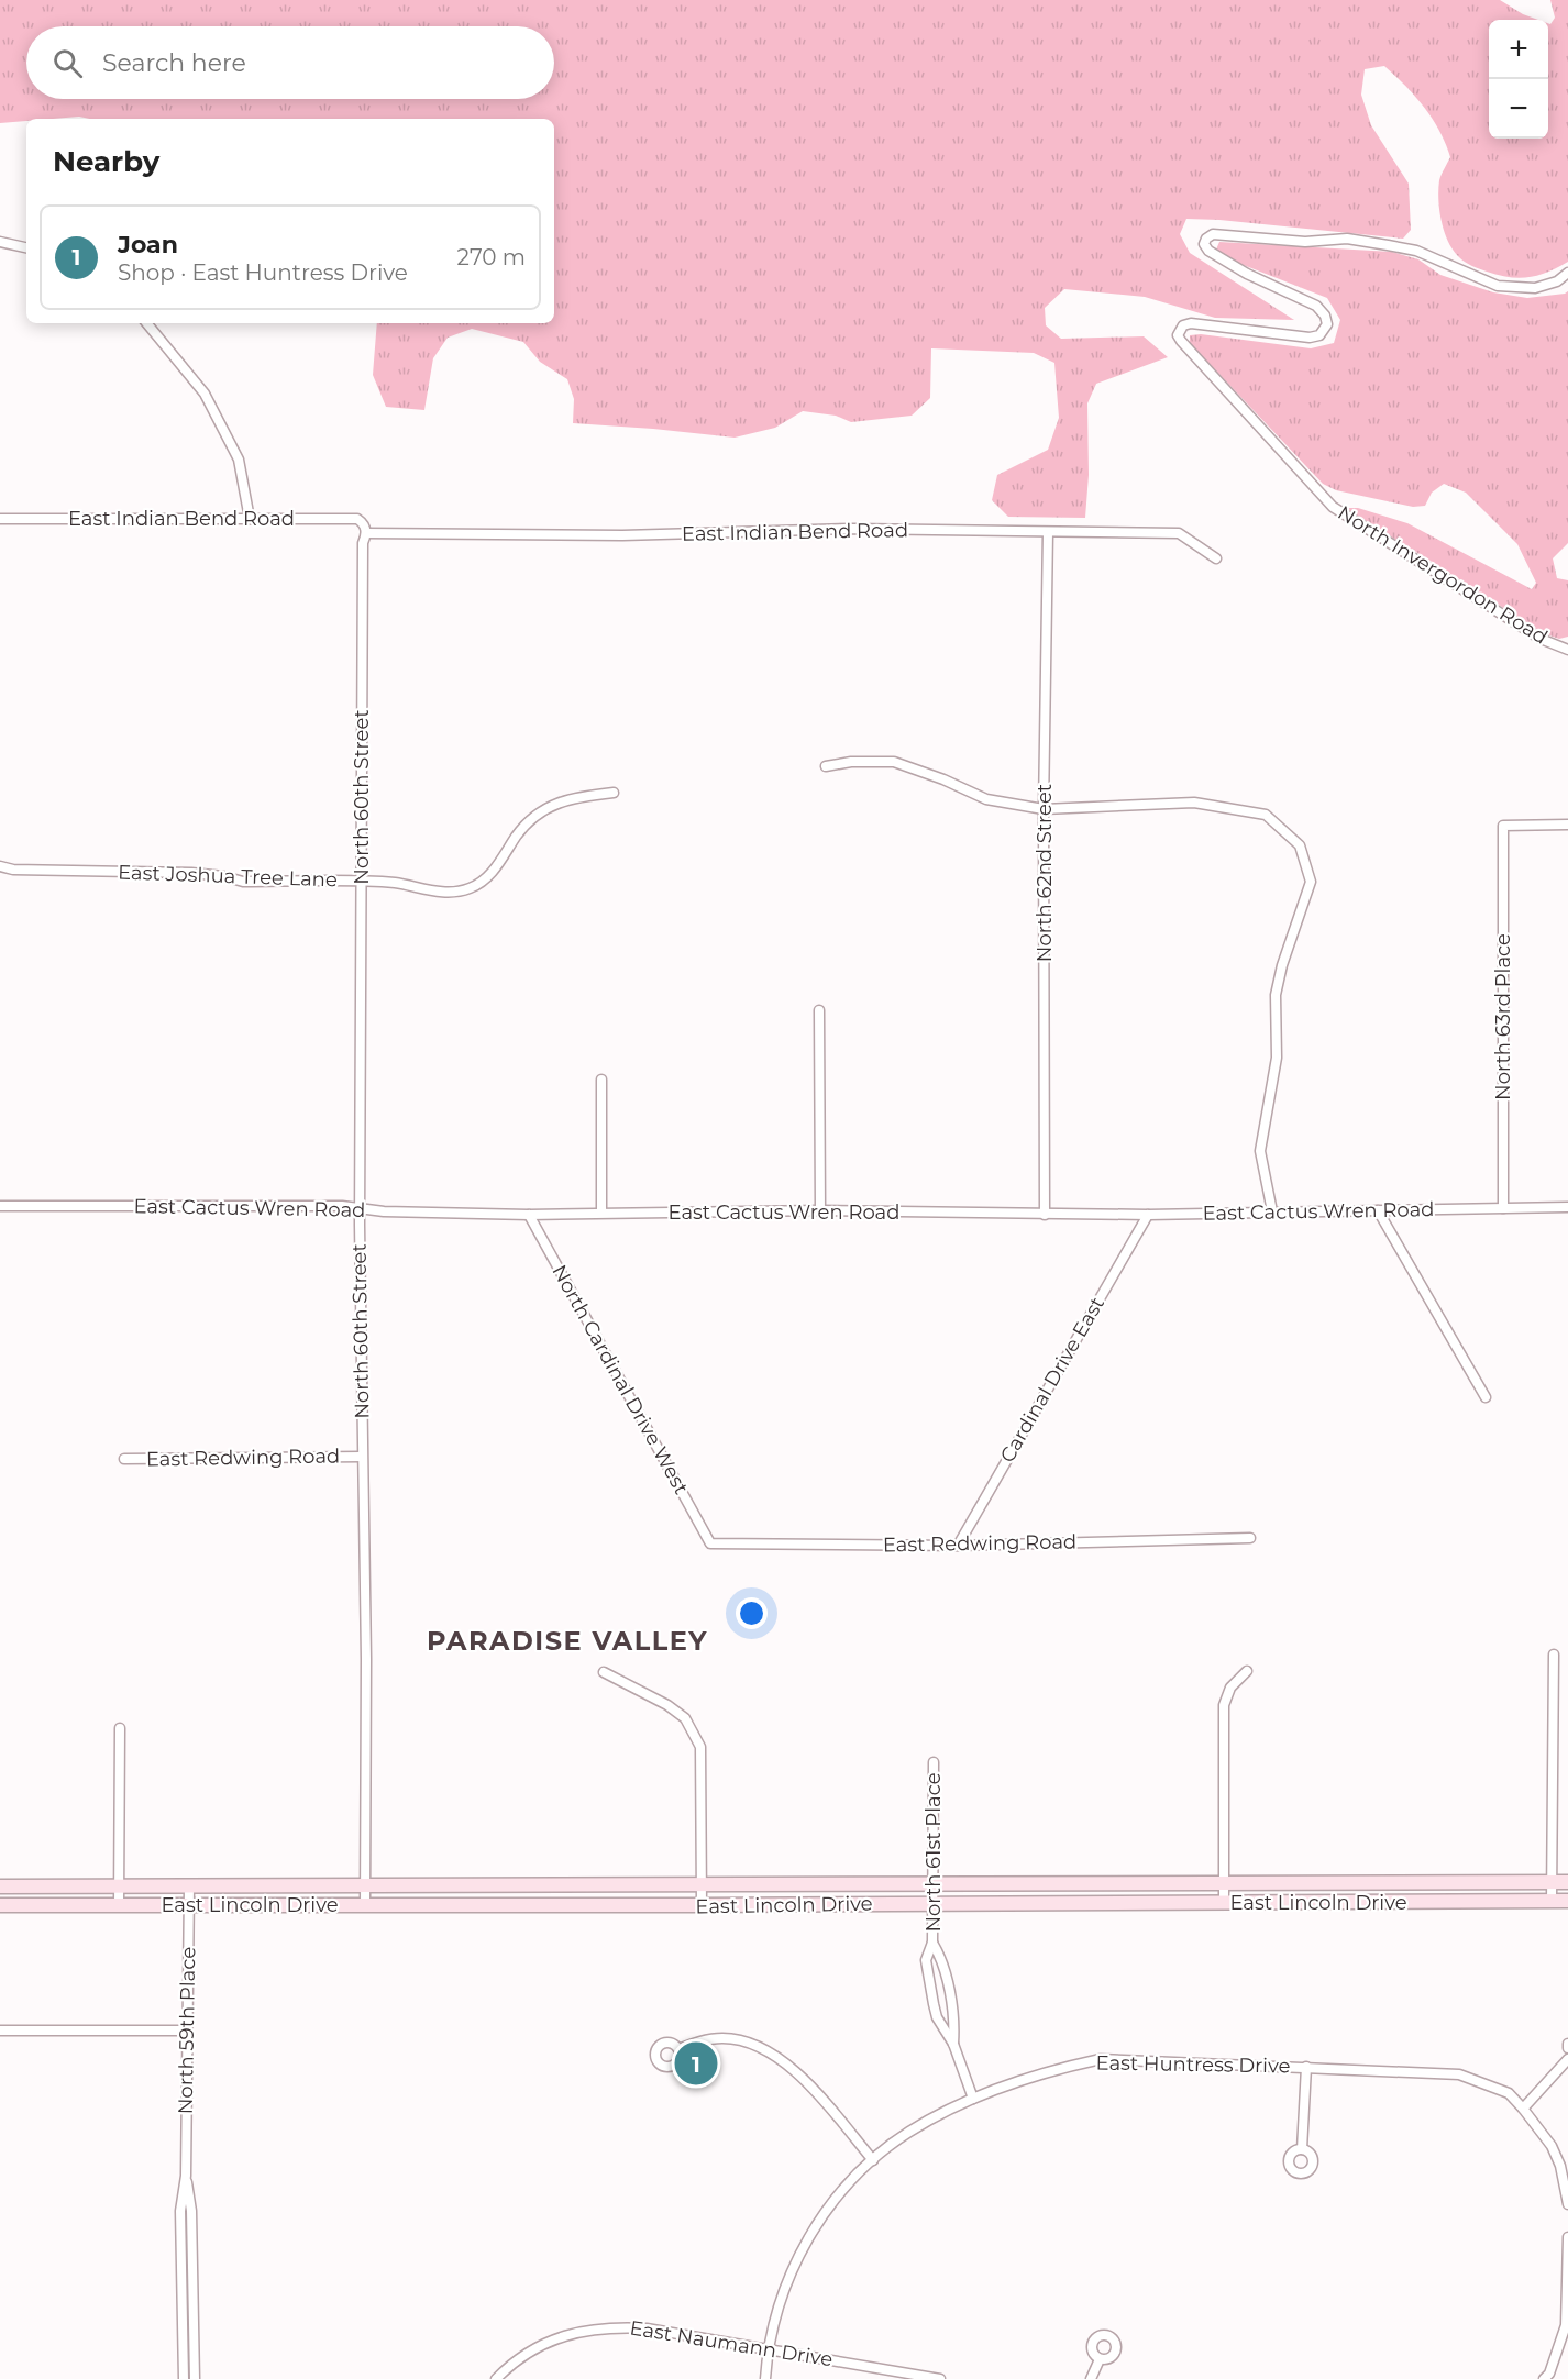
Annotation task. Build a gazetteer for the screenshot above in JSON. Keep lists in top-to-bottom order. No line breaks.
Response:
{"streets":{"main road":["East Lincoln Drive"],"street":["East Indian Bend Road","North Invergordon Road","North 60th Street","North 62nd Street","East Joshua Tree Lane","North 63rd Place","East Cactus Wren Road","North Cardinal Drive West","Cardinal Drive East","East Redwing Road","North 61st Place","North 59th Place","East Huntress Drive","East Naumann Drive"]},"crossings":[["East Indian Bend Road","North 60th Street"],["East Indian Bend Road","North 62nd Street"],["North 60th Street","East Joshua Tree Lane"],["North 60th Street","East Cactus Wren Road"],["North 60th Street","East Redwing Road"],["North 60th Street","East Lincoln Drive"],["North 62nd Street","East Cactus Wren Road"],["North 63rd Place","East Cactus Wren Road"],["East Cactus Wren Road","North Cardinal Drive West"],["East Cactus Wren Road","Cardinal Drive East"],["North Cardinal Drive West","East Redwing Road"],["Cardinal Drive East","East Redwing Road"],["North 61st Place","East Lincoln Drive"],["North 61st Place","East Huntress Drive"],["East Lincoln Drive","North 59th Place"]],"districts":["PARADISE VALLEY"],"page":{"map_buttons":["+","−"],"search":"Search here","heading":"Nearby","list":[{"mark":"1","name":"Joan","note":"Shop · East Huntress Drive","value":"270 m"}],"pins":"1"}}
